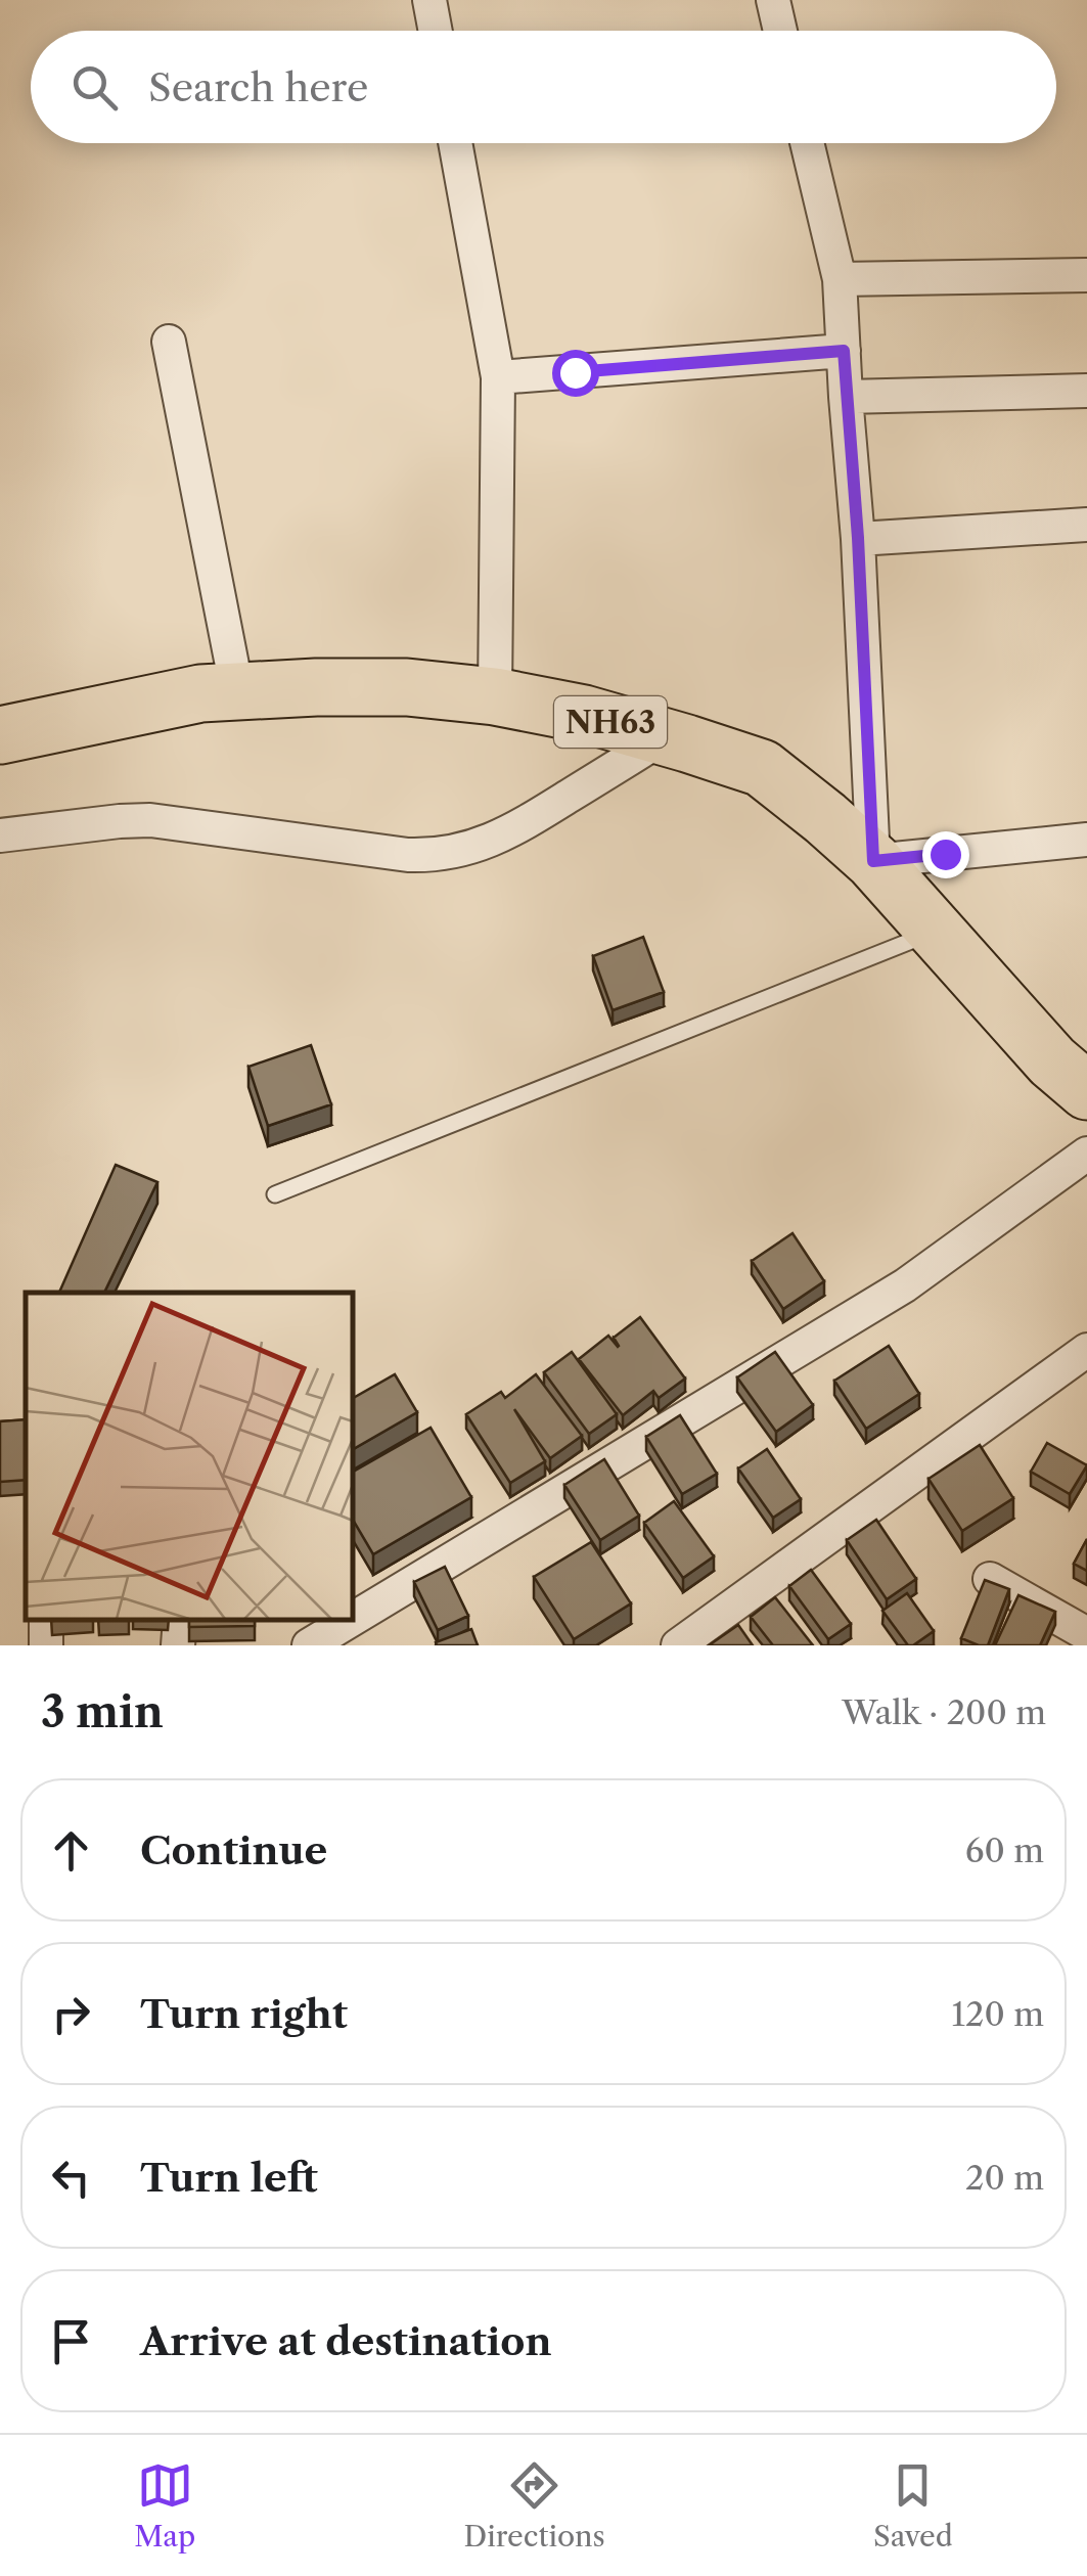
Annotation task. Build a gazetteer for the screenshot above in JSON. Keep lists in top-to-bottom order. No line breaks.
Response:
{"streets":{"highway":["NH63"]},"page":{"search":"Search here","heading":["3 min","Walk · 200 m"],"list":[["Continue","60 m"],["Turn right","120 m"],["Turn left","20 m"],"Arrive at destination"],"nav":["Map","Directions","Saved"]}}
